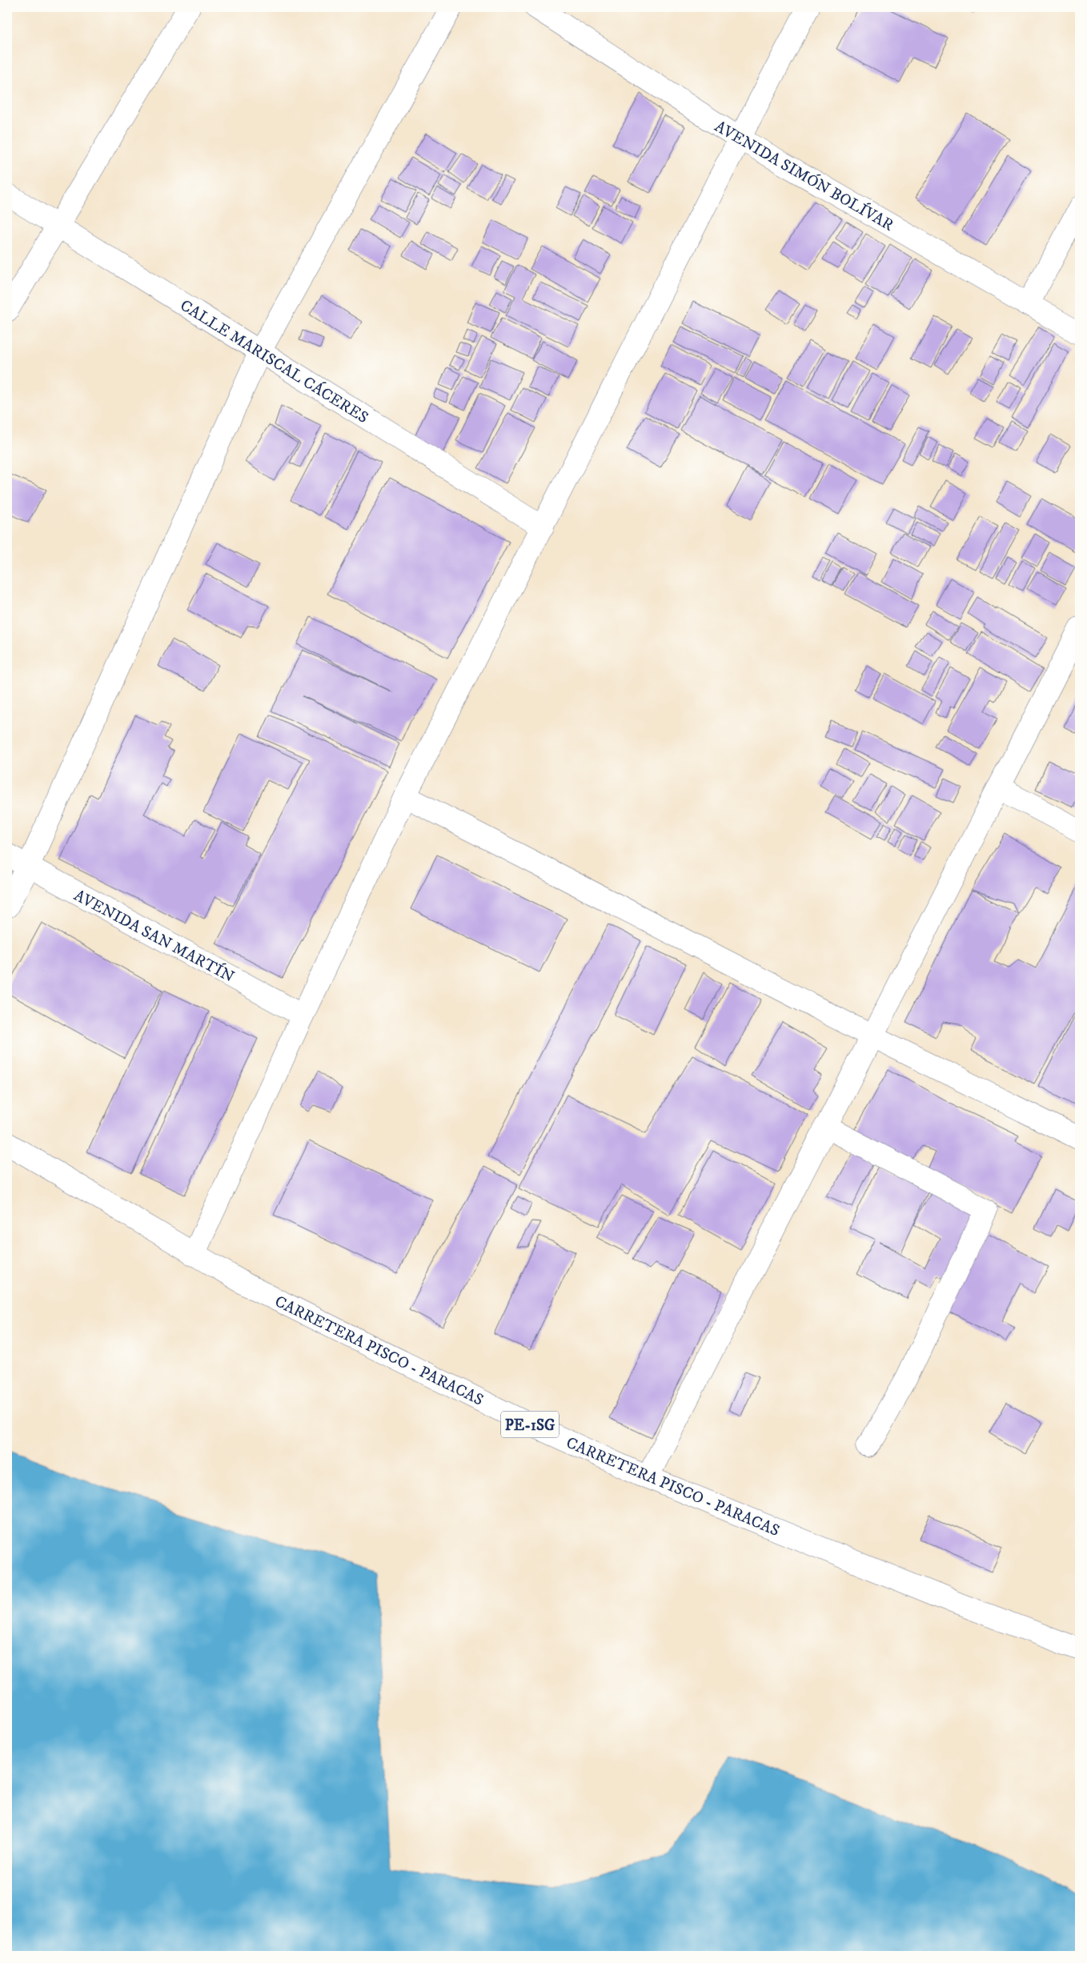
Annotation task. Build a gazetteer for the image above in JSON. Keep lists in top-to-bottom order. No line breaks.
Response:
{"streets":{"street":["AVENIDA SIMÓN BOLÍVAR","CALLE MARISCAL CÁCERES","AVENIDA SAN MARTÍN","CARRETERA PISCO - PARACAS","PE-1SG"]}}
